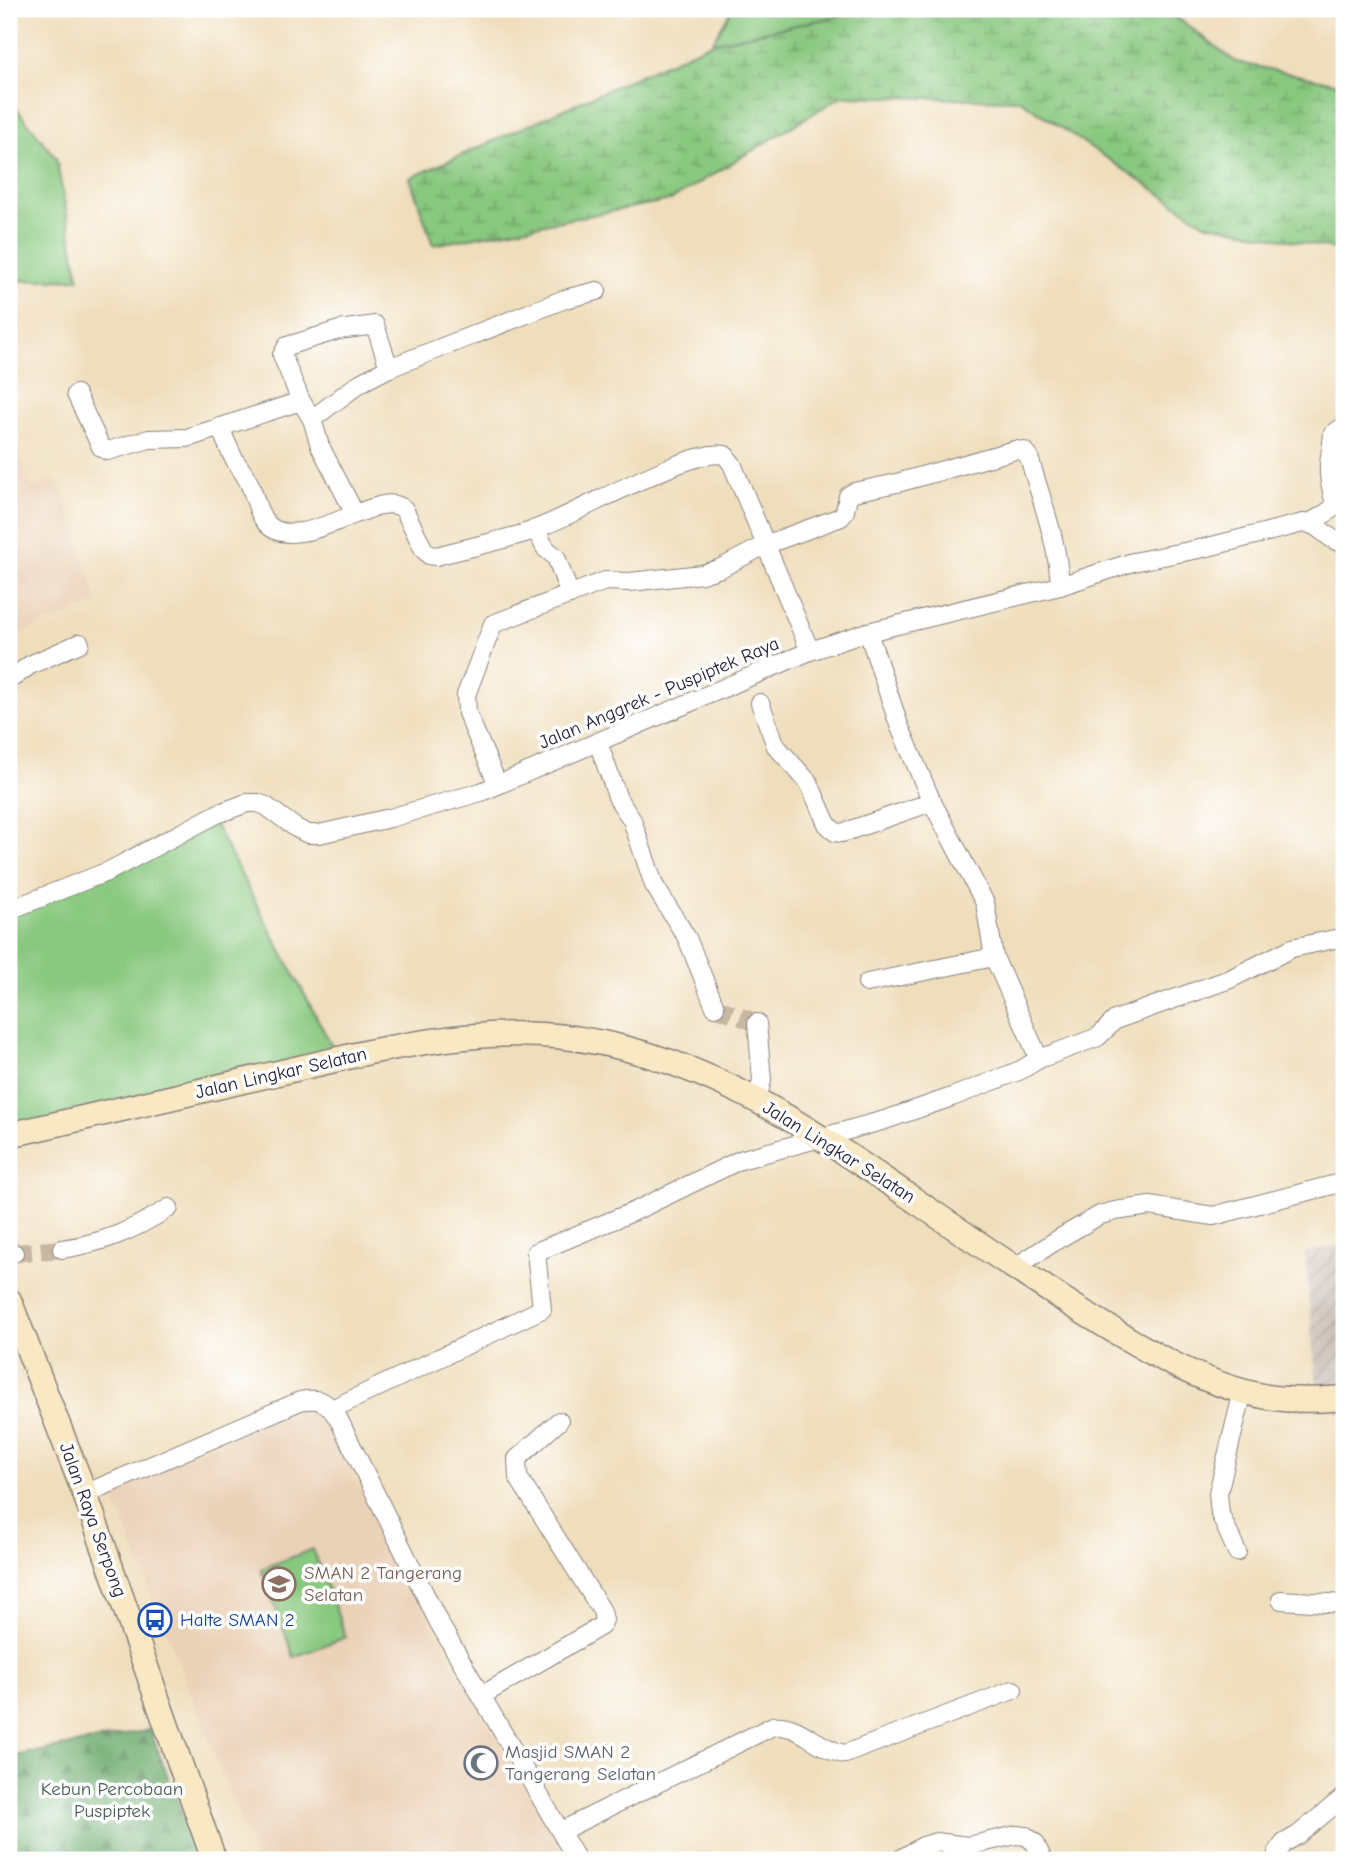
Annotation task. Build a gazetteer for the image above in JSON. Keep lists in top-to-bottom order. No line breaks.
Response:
{"streets":{"main road":["Jalan Lingkar Selatan","Jalan Raya Serpong"],"street":["Jalan Anggrek - Puspiptek Raya"]},"parks":["Kebun Percobaan Puspiptek"],"places":{"school or university":["SMAN 2 Tangerang Selatan"],"bus stop":["Halte SMAN 2"],"mosque":["Masjid SMAN 2 Tangerang Selatan"]}}
